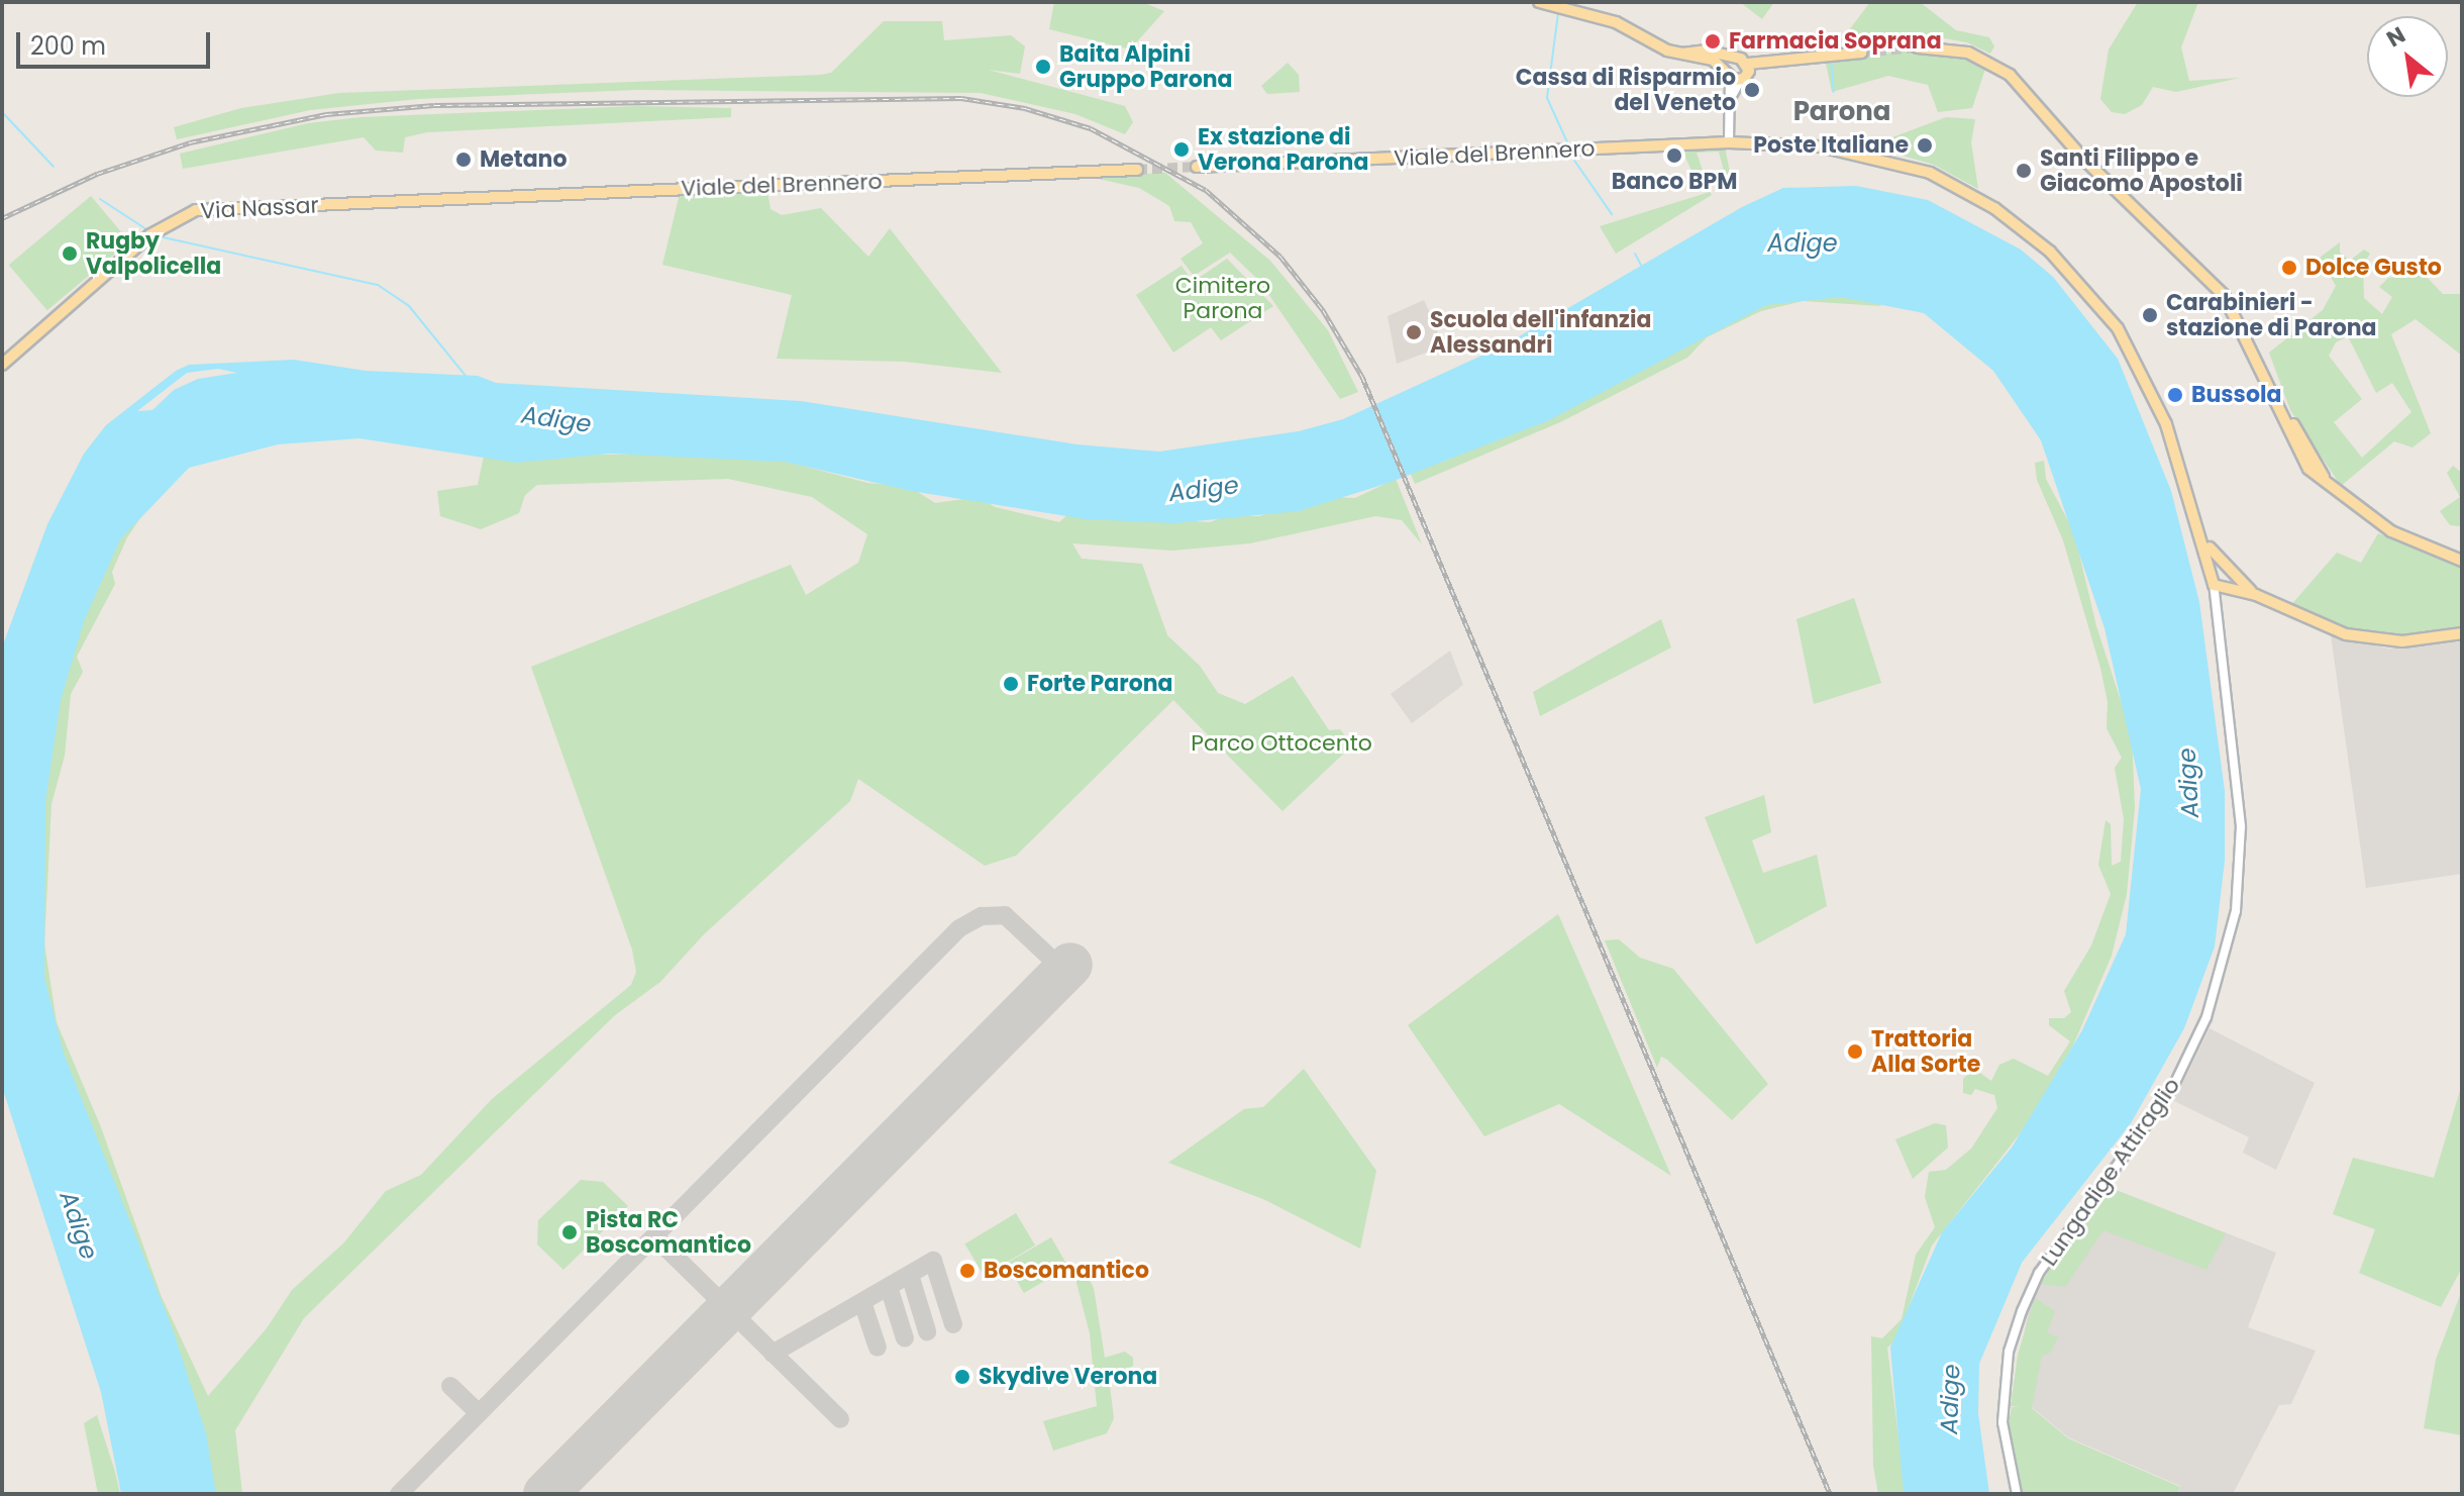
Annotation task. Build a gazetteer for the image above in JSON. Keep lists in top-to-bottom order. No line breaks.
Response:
{"streets":{"main road":["Viale del Brennero","Via Nassar","Lungadige Attiraglio"]},"crossings":[["Viale del Brennero","Via Nassar"],["Viale del Brennero","Lungadige Attiraglio"]],"districts":["Parona"],"water":["Adige"],"parks":["Cimitero Parona","Parco Ottocento"],"places":["Farmacia Soprana","Baita Alpini Gruppo Parona","Cassa di Risparmio del Veneto","Poste Italiane","Ex stazione di Verona Parona","Banco BPM","Metano","Santi Filippo e Giacomo Apostoli","Rugby Valpolicella","Dolce Gusto","Carabinieri - stazione di Parona","Scuola dell'infanzia Alessandri","Bussola","Forte Parona","Trattoria Alla Sorte","Pista RC Boscomantico","Boscomantico","Skydive Verona"],"scale_bar":"200 m","north":"top left"}
